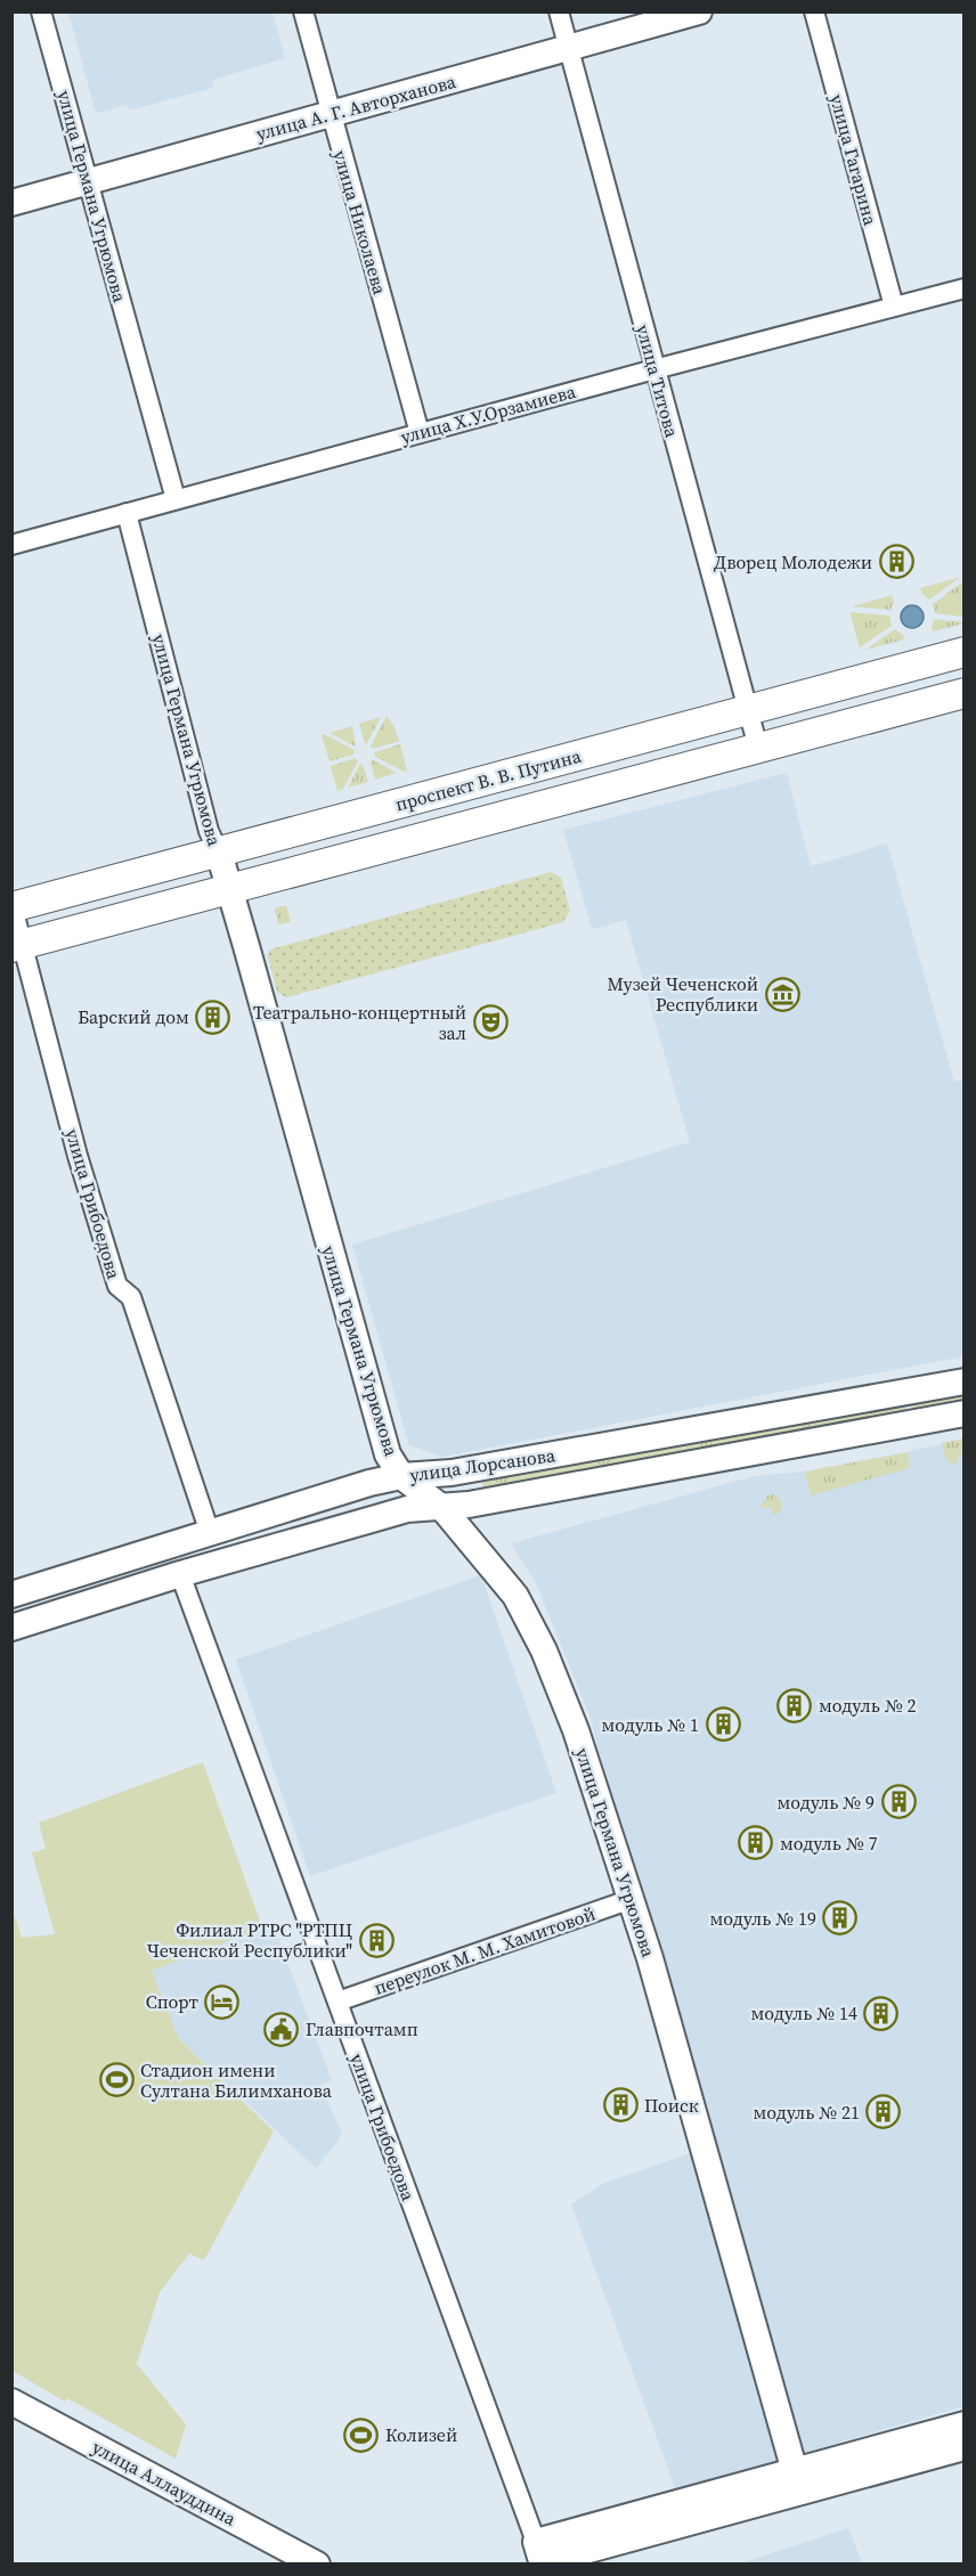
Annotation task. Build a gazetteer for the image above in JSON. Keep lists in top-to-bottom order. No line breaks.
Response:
{"streets":{"main road":["проспект В. В. Путина"],"street":["улица А. Г. Авторханова","улица Гагарина","улица Германа Угрюмова","улица Николаева","улица Титова","улица Х.У.Орзамиева","улица Грибоедова","улица Лорсанова","переулок М. М. Хамитовой","улица Аллауддина"]},"crossings":[["улица А. Г. Авторханова","улица Германа Угрюмова"],["улица А. Г. Авторханова","улица Николаева"],["улица А. Г. Авторханова","улица Титова"],["улица Гагарина","улица Х.У.Орзамиева"],["улица Германа Угрюмова","улица Х.У.Орзамиева"],["улица Германа Угрюмова","проспект В. В. Путина"],["улица Германа Угрюмова","улица Лорсанова"],["улица Германа Угрюмова","переулок М. М. Хамитовой"],["улица Николаева","улица Х.У.Орзамиева"],["улица Титова","улица Х.У.Орзамиева"],["улица Титова","проспект В. В. Путина"],["проспект В. В. Путина","улица Грибоедова"],["улица Грибоедова","улица Лорсанова"],["улица Грибоедова","переулок М. М. Хамитовой"]],"places":{"building":["Дворец Молодежи","Барский дом","модуль № 2","модуль № 1","модуль № 9","модуль № 7","модуль № 19","Филиал РТРС \"РТПЦ Чеченской Республики\"","модуль № 14","Поиск","модуль № 21"],"museum":["Музей Чеченской Республики"],"theatre":["Театрально-концертный зал"],"hotel":["Спорт"],"public building":["Главпочтамп"],"sports":["Стадион имени Султана Билимханова","Колизей"]}}
